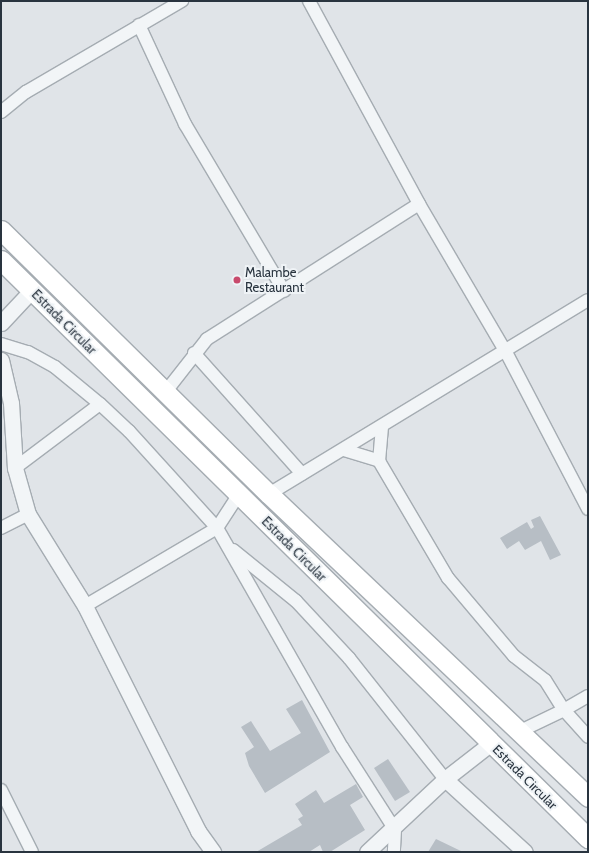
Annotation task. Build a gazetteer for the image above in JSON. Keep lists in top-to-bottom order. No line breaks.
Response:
{"streets":{"main road":["Estrada Circular"]},"places":["Malambe Restaurant"]}
